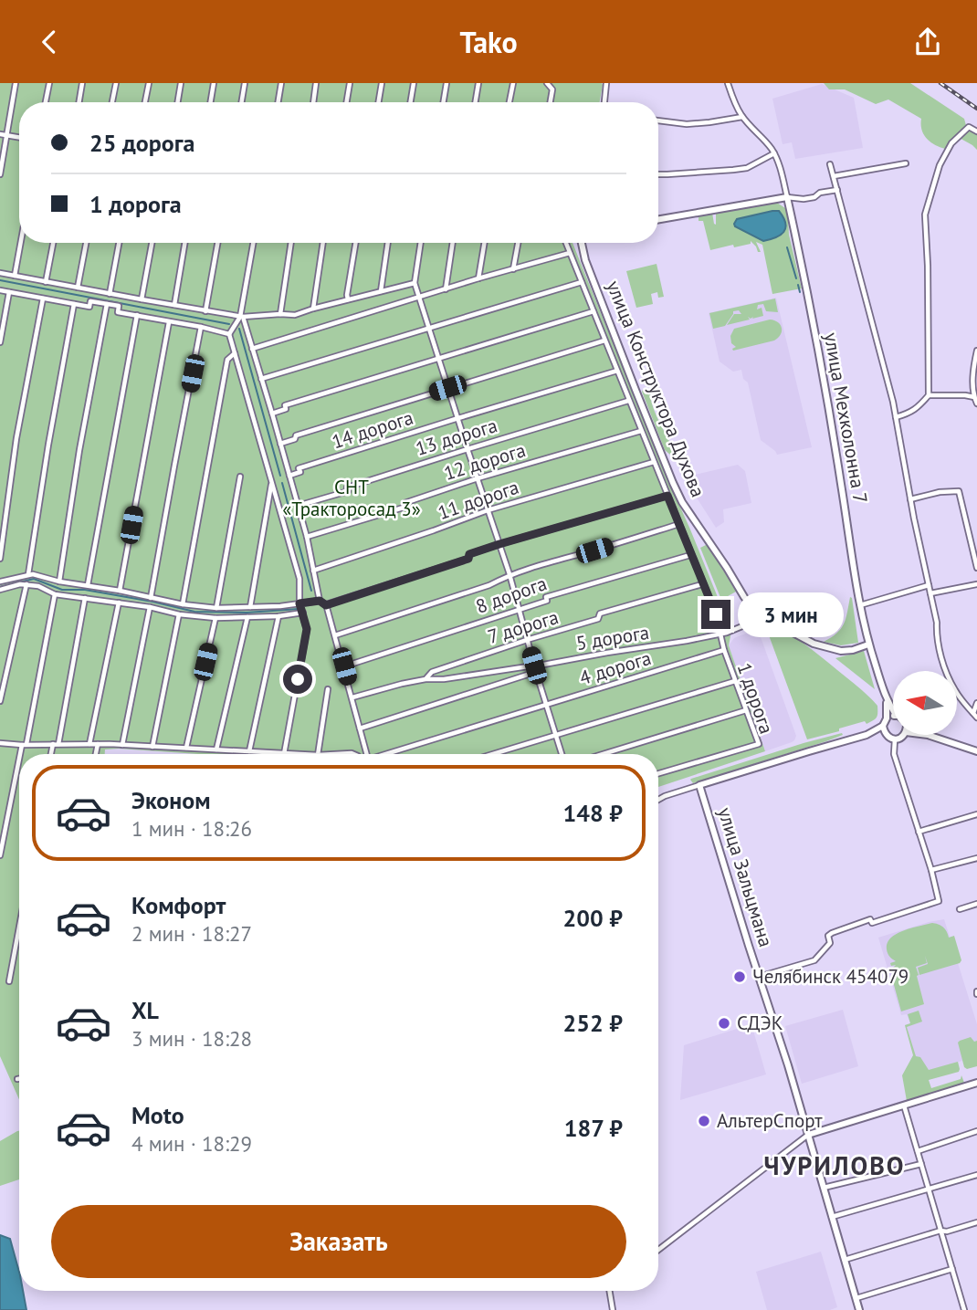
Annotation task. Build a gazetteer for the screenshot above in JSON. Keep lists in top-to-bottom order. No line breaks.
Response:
{"streets":{"street":["улица Конструктора Духова","улица Мехколонна 7","14 дорога","13 дорога","12 дорога","11 дорога","8 дорога","7 дорога","5 дорога","4 дорога","1 дорога","улица Зальцмана"]},"crossings":[["улица Конструктора Духова","улица Мехколонна 7"],["улица Конструктора Духова","5 дорога"],["14 дорога","1 дорога"],["13 дорога","1 дорога"],["12 дорога","1 дорога"],["11 дорога","1 дорога"],["8 дорога","1 дорога"],["7 дорога","5 дорога"],["7 дорога","1 дорога"],["5 дорога","1 дорога"],["4 дорога","1 дорога"]],"districts":["ЧУРИЛОВО"],"parks":["СНТ «Тракторосад 3»"],"places":["Челябинск 454079","СДЭК","АльтерСпорт"],"north":"left","page":{"header":"Tako","banner":["25 дорога","1 дорога"],"bubble":"3 мин","list":[{"name":"Эконом","note":"1 мин · 18:26","value":"148 ₽"},{"name":"Комфорт","note":"2 мин · 18:27","value":"200 ₽"},{"name":"XL","note":"3 мин · 18:28","value":"252 ₽"},{"name":"Moto","note":"4 мин · 18:29","value":"187 ₽"}],"buttons":"Заказать"}}
